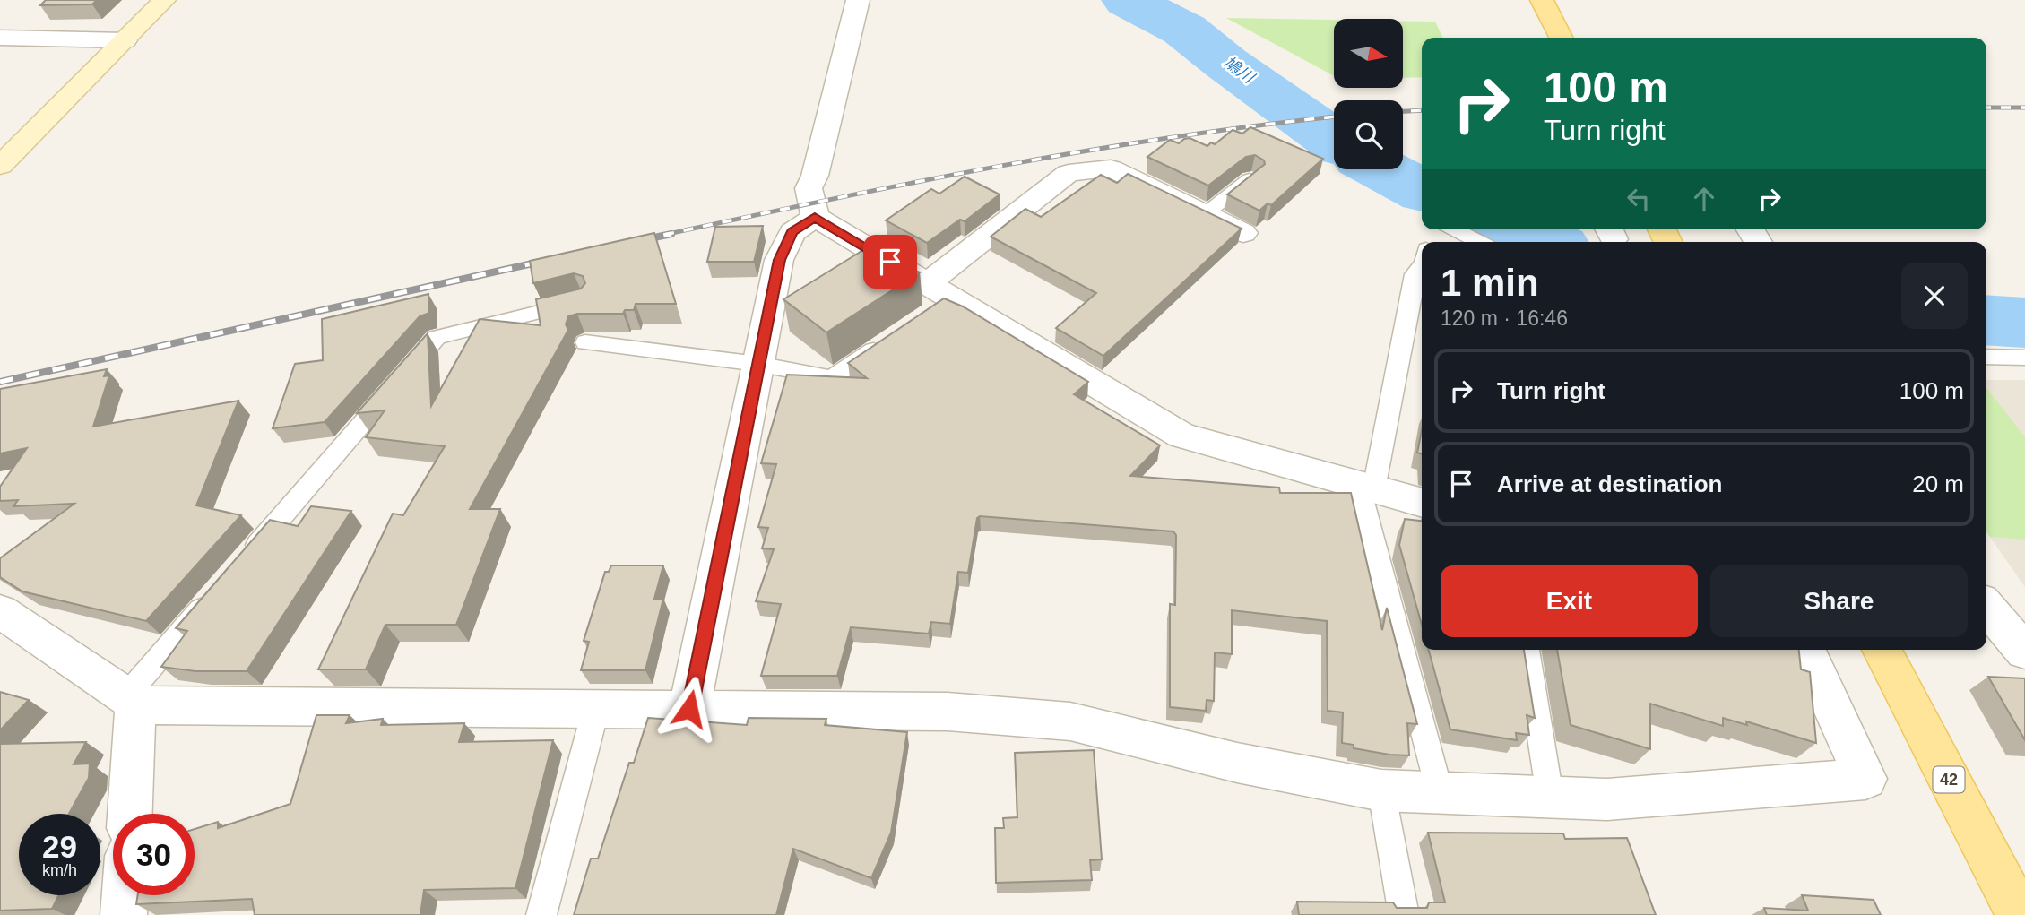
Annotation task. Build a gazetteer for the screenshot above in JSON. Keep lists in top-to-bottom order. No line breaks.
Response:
{"streets":{"main road":["42"]},"water":["鳩川"],"north":"right","page":{"turn":["100 m","Turn right"],"heading":["1 min","120 m · 16:46"],"list":[{"name":"Turn right","value":"100 m"},{"name":"Arrive at destination","value":"20 m"}],"buttons":["Exit","Share"],"speed":"29 km/h","limit":"30"}}
